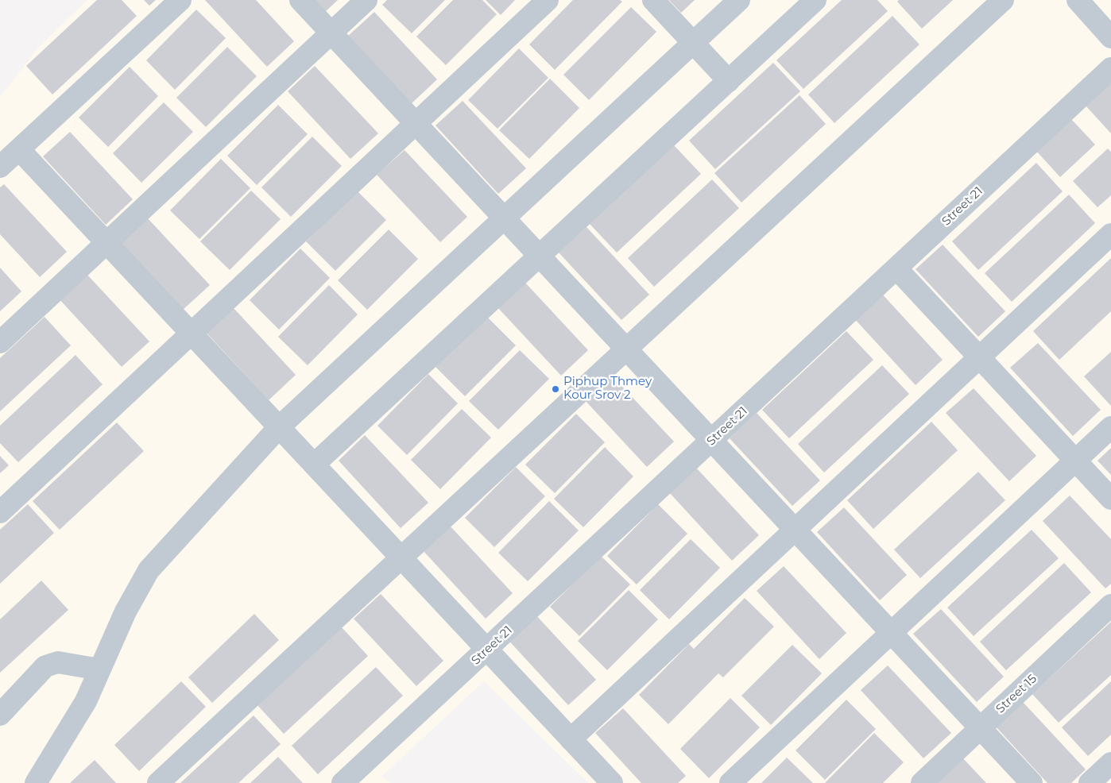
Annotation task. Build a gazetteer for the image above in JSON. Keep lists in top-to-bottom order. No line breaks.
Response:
{"streets":{"street":["Street 21","Street 15"]},"places":["Piphup Thmey Kour Srov 2"]}
